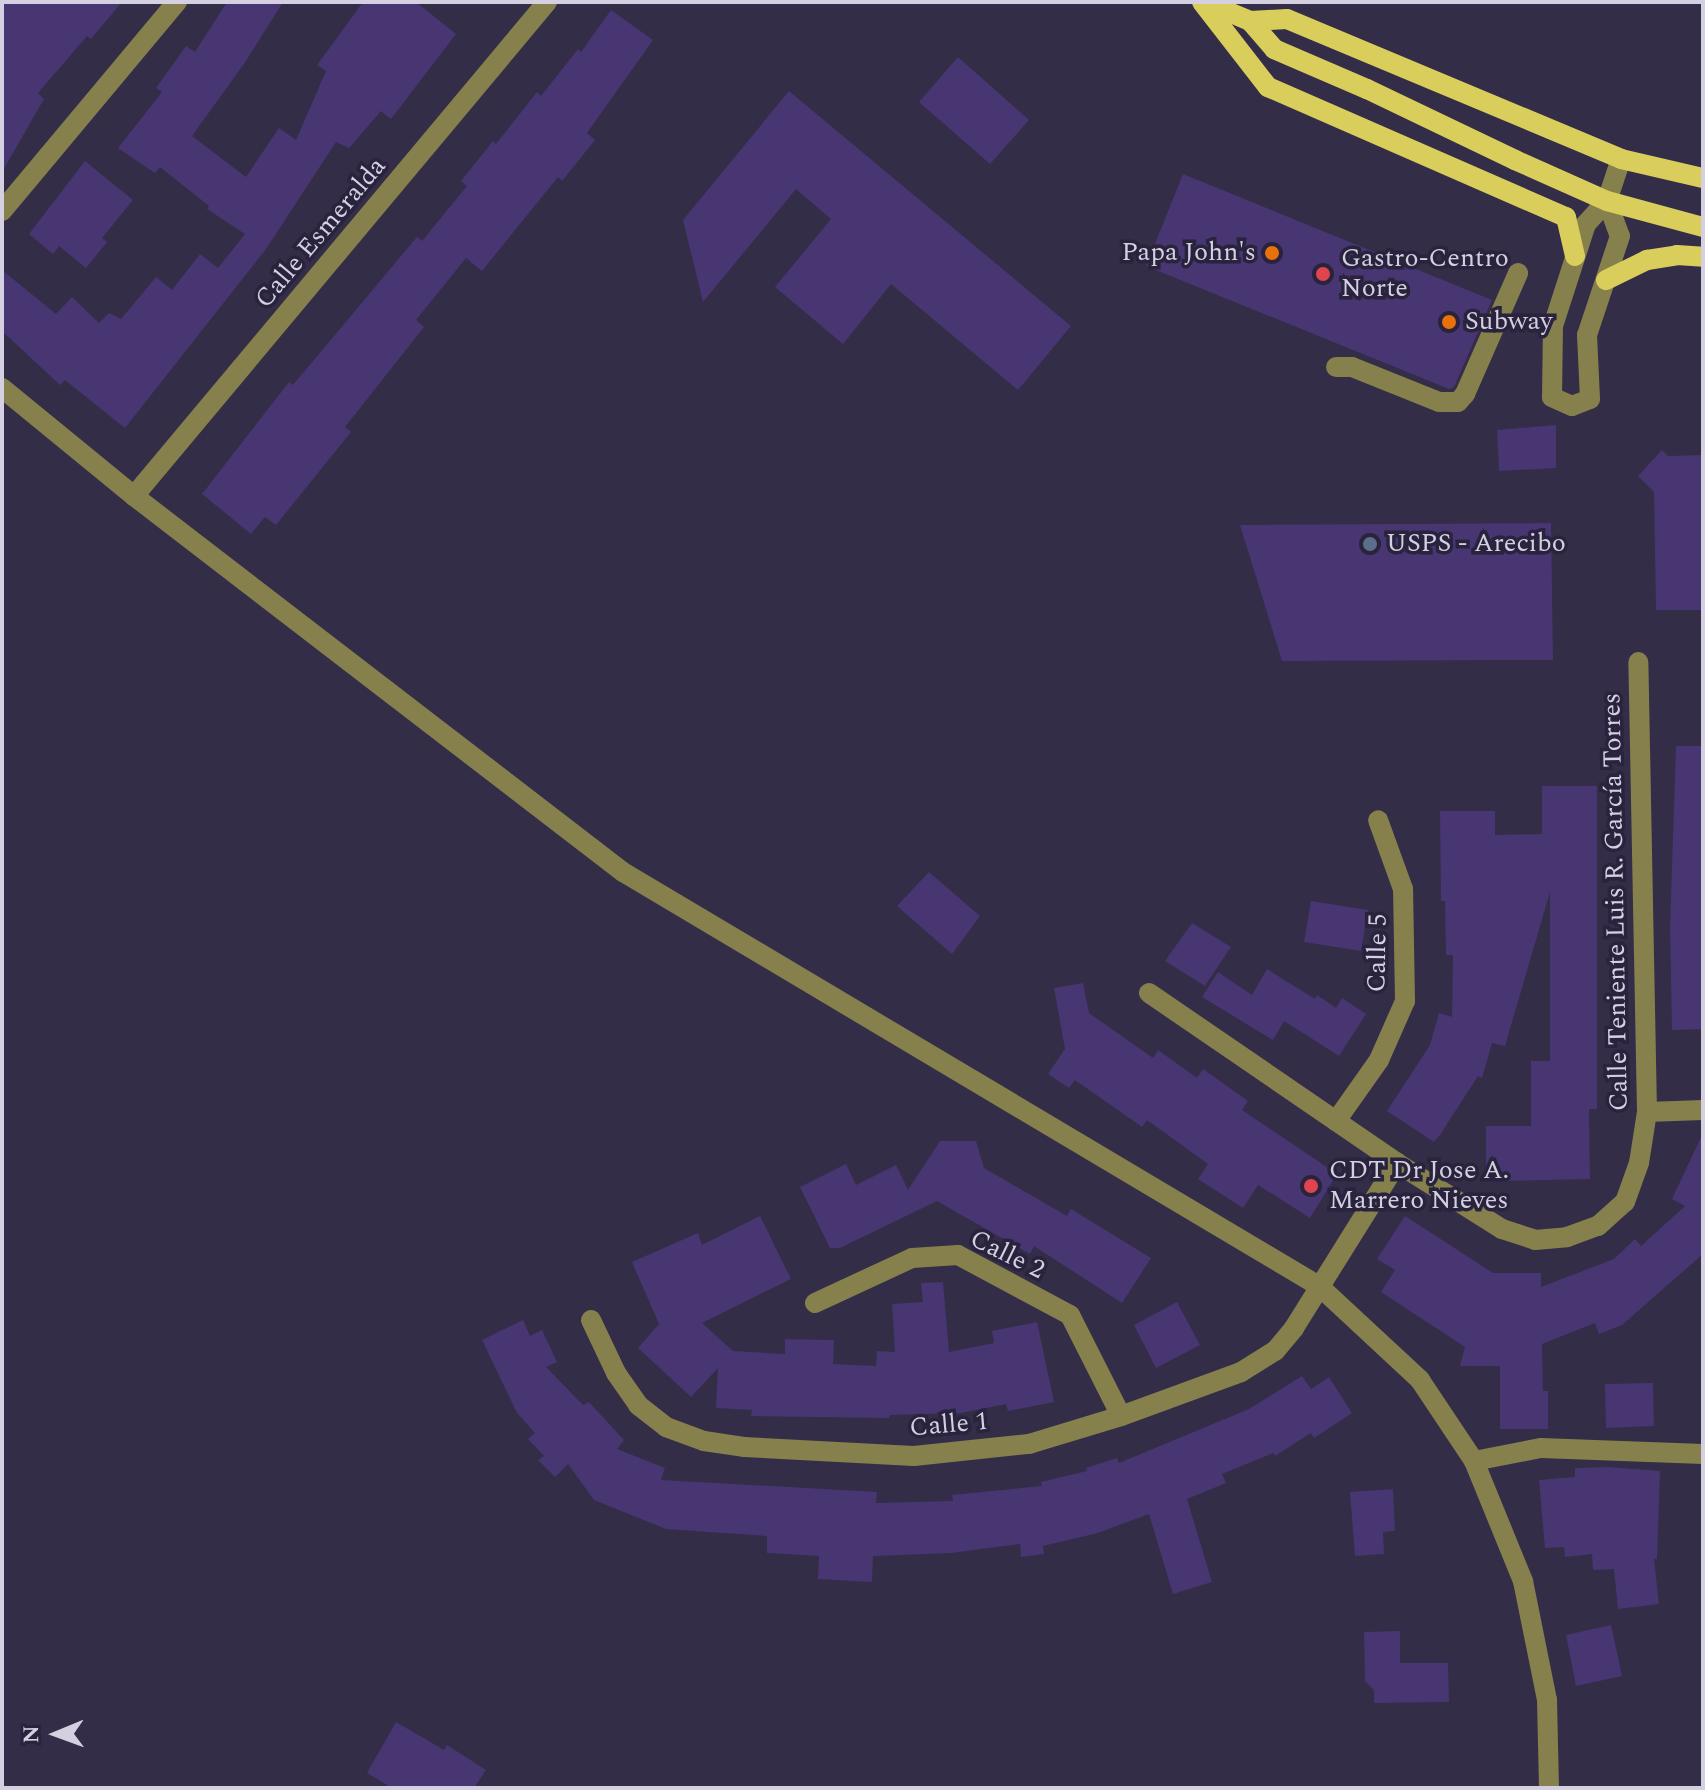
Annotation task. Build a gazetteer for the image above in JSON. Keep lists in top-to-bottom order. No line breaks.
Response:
{"streets":{"street":["Calle Esmeralda","Calle Teniente Luis R. García Torres","Calle 5","Calle 2","Calle 1"]},"crossings":[["Calle Teniente Luis R. García Torres","Calle 5"],["Calle Teniente Luis R. García Torres","Calle 1"],["Calle 2","Calle 1"]],"places":["Papa John's","Gastro-Centro Norte","Subway","USPS - Arecibo","CDT Dr Jose A. Marrero Nieves"],"north":"left"}
